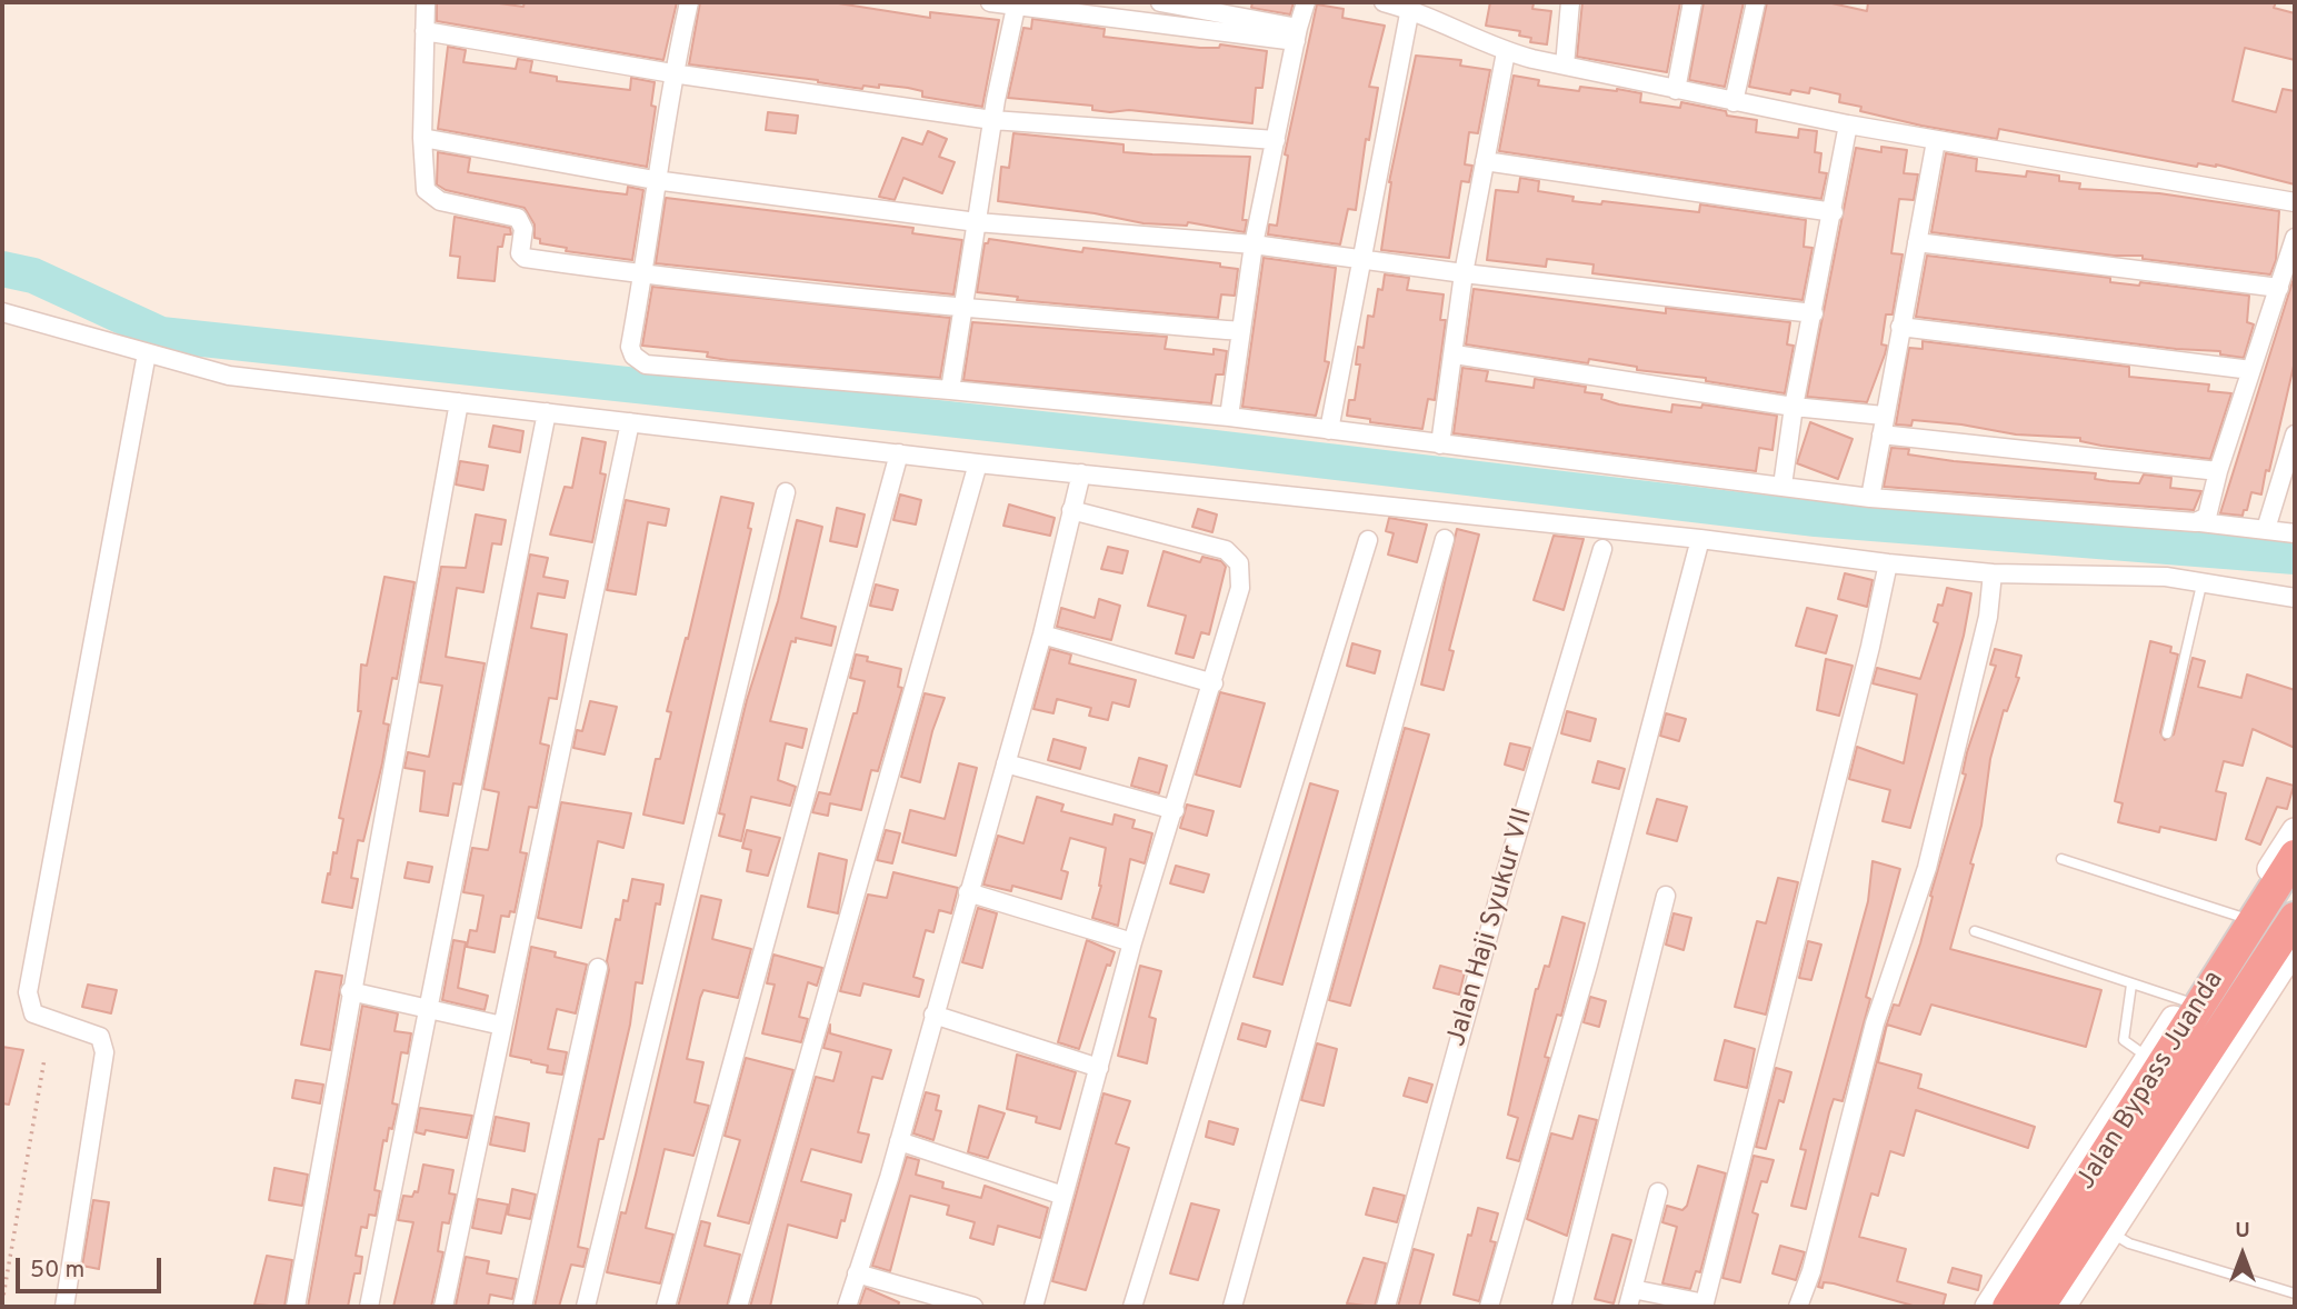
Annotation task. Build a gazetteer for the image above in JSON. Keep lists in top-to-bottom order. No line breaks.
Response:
{"streets":{"highway":["Jalan Bypass Juanda"],"street":["Jalan Haji Syukur VII"]},"scale_bar":"50 m","north":"top"}
